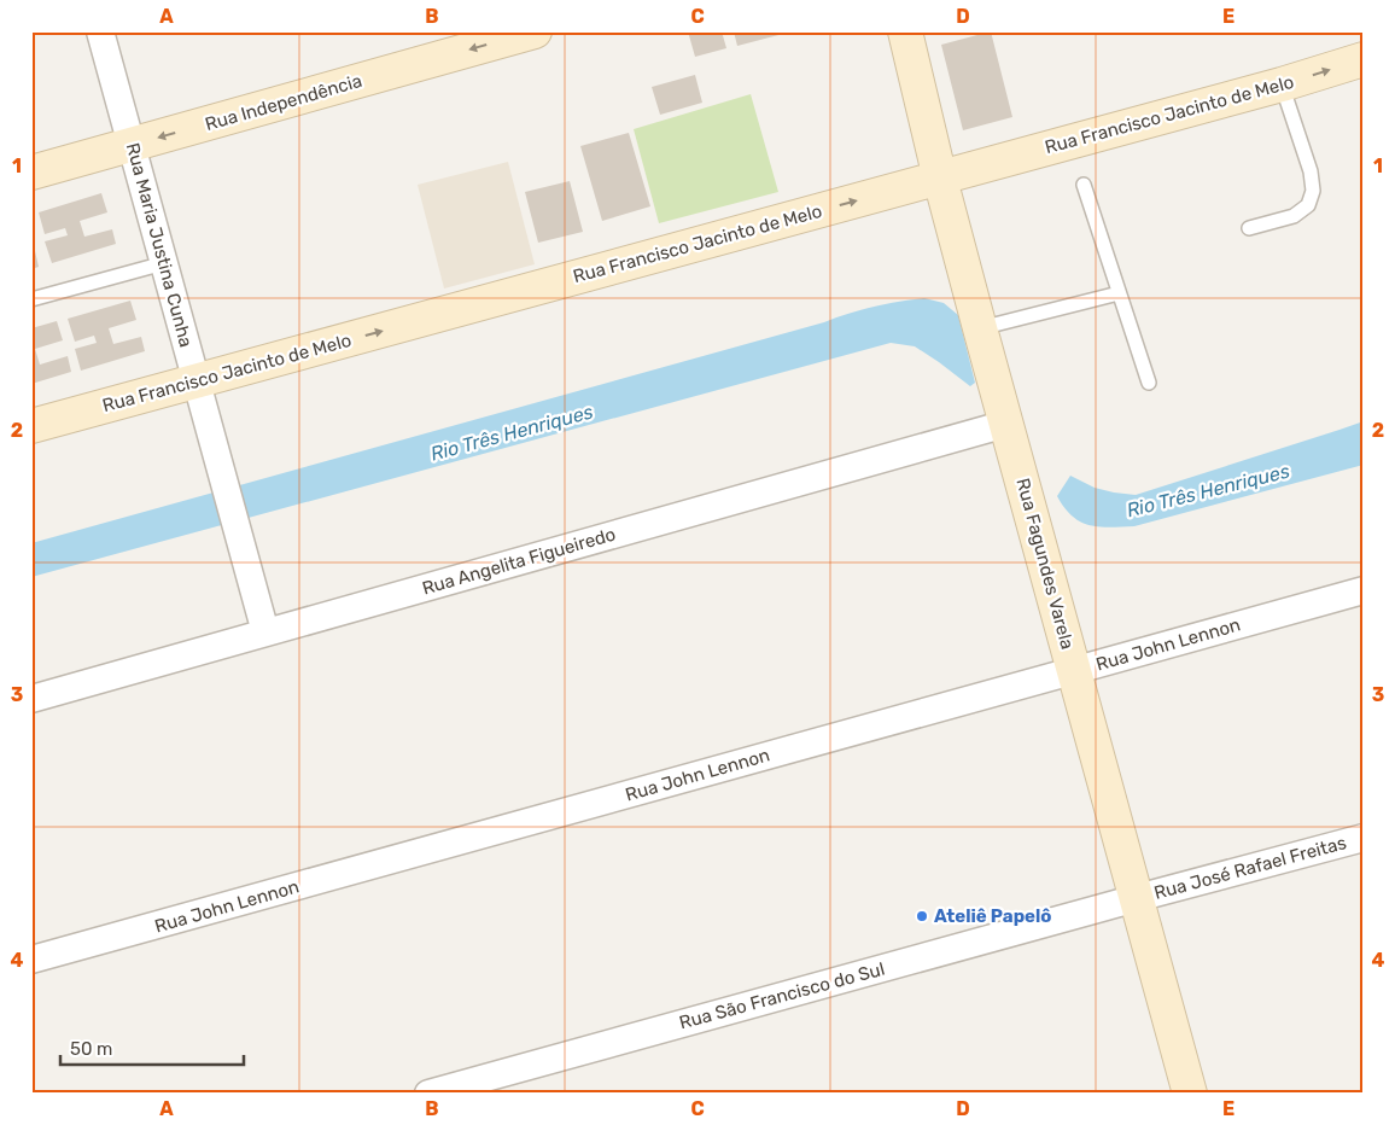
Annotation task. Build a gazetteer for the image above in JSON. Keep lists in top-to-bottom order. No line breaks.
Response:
{"streets":{"main road":["Rua Independência","Rua Francisco Jacinto de Melo","Rua Fagundes Varela"],"street":["Rua Maria Justina Cunha","Rua Angelita Figueiredo","Rua John Lennon","Rua José Rafael Freitas","Rua São Francisco do Sul"]},"crossings":[["Rua Independência","Rua Maria Justina Cunha"],["Rua Francisco Jacinto de Melo","Rua Maria Justina Cunha"],["Rua Francisco Jacinto de Melo","Rua Fagundes Varela"],["Rua Maria Justina Cunha","Rua Angelita Figueiredo"],["Rua Angelita Figueiredo","Rua Fagundes Varela"],["Rua Fagundes Varela","Rua John Lennon"],["Rua Fagundes Varela","Rua José Rafael Freitas"],["Rua Fagundes Varela","Rua São Francisco do Sul"],["Rua José Rafael Freitas","Rua São Francisco do Sul"]],"one_way":["Rua Independência","Rua Francisco Jacinto de Melo"],"water":["Rio Três Henriques"],"places":["Ateliê Papelô"],"scale_bar":"50 m","grid":{"columns":["A","B","C","D","E"],"rows":["1","2","3","4"]}}
